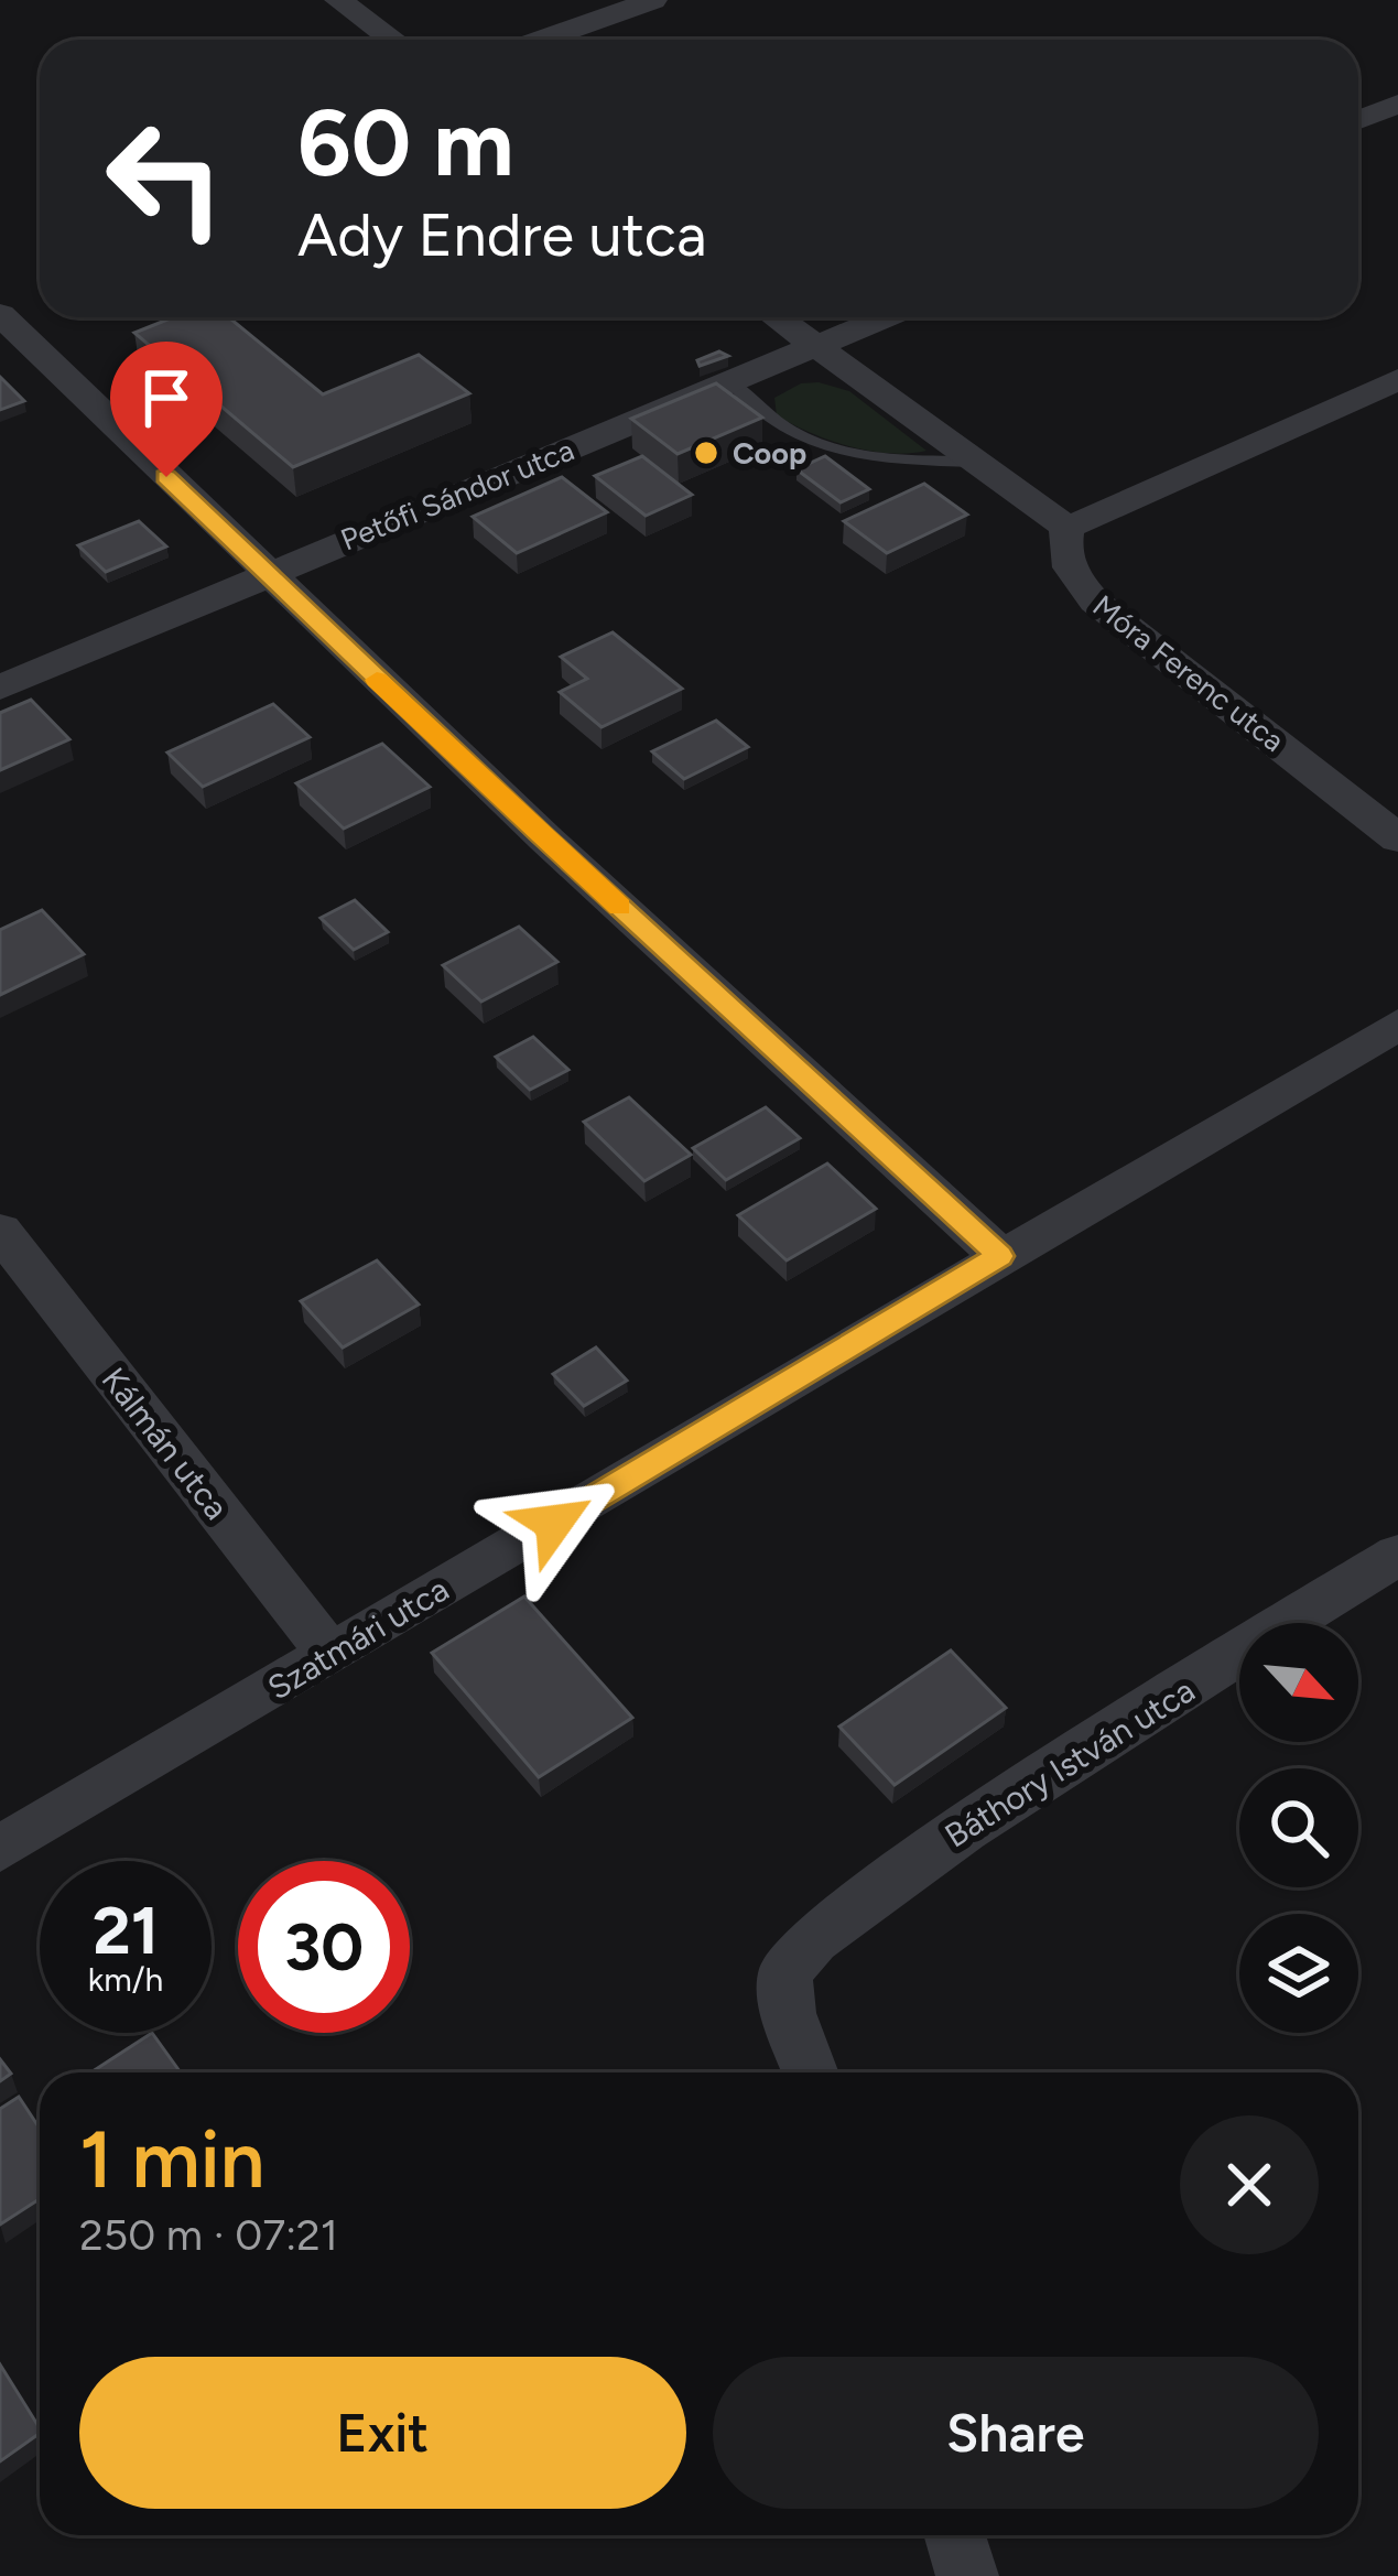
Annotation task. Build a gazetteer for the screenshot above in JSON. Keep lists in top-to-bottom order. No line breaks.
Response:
{"streets":{"street":["Petőfi Sándor utca","Móra Ferenc utca","Kálmán utca","Szatmári utca","Báthory István utca"]},"crossings":[["Kálmán utca","Szatmári utca"]],"places":["Coop"],"north":"bottom right","page":{"turn":["60 m","Ady Endre utca"],"speed":"21 km/h","limit":"30","heading":["1 min","250 m · 07:21"],"buttons":["Exit","Share"]}}
